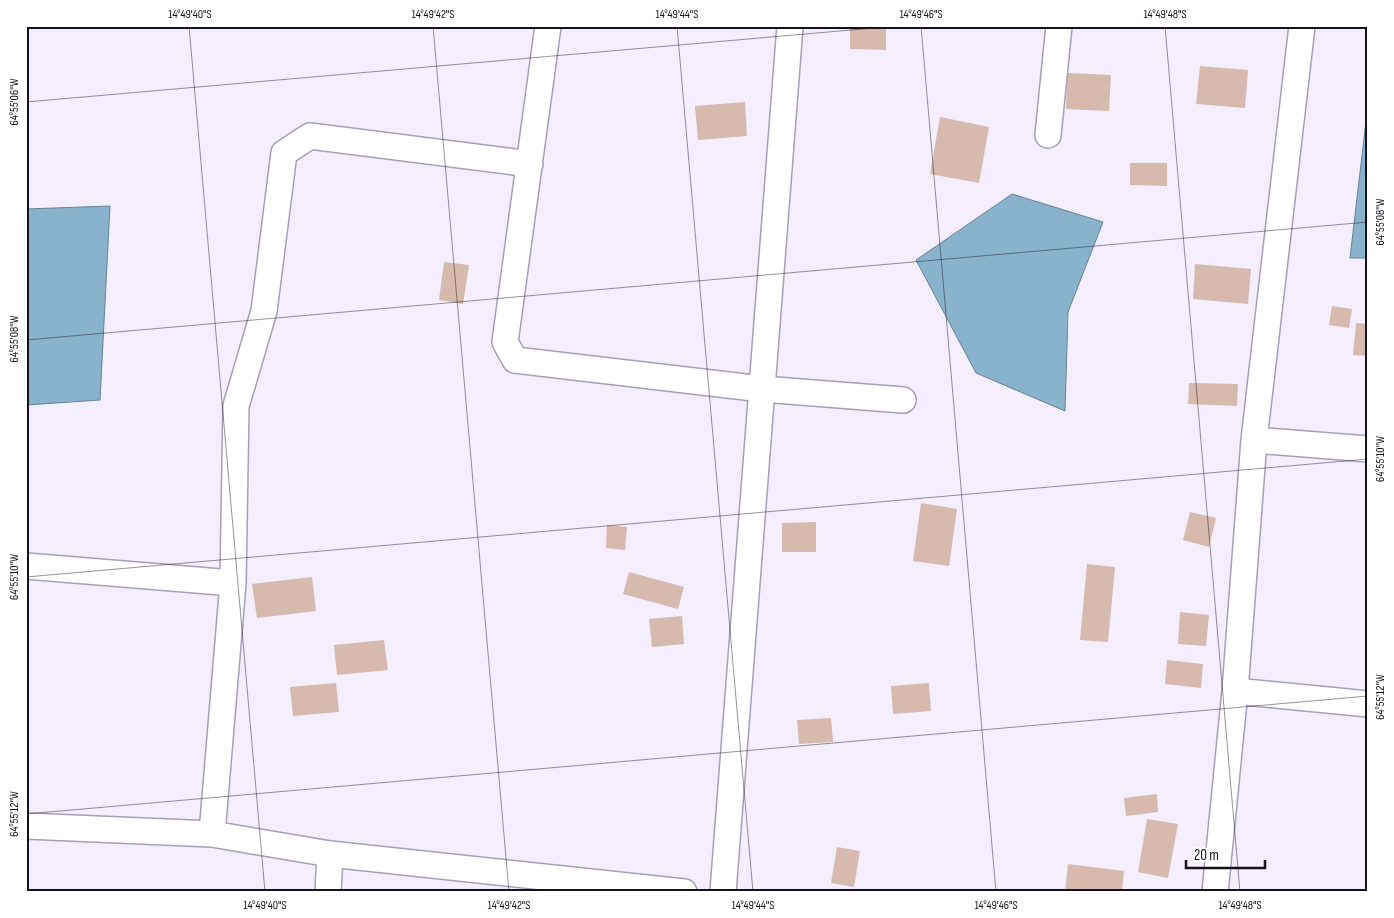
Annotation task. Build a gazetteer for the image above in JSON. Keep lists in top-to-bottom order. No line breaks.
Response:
{"scale_bar":"20 m","coordinates":["14°49'40\"S","14°49'42\"S","14°49'44\"S","14°49'46\"S","14°49'48\"S","64°55'06\"W","64°55'08\"W","64°55'10\"W","64°55'12\"W"]}
